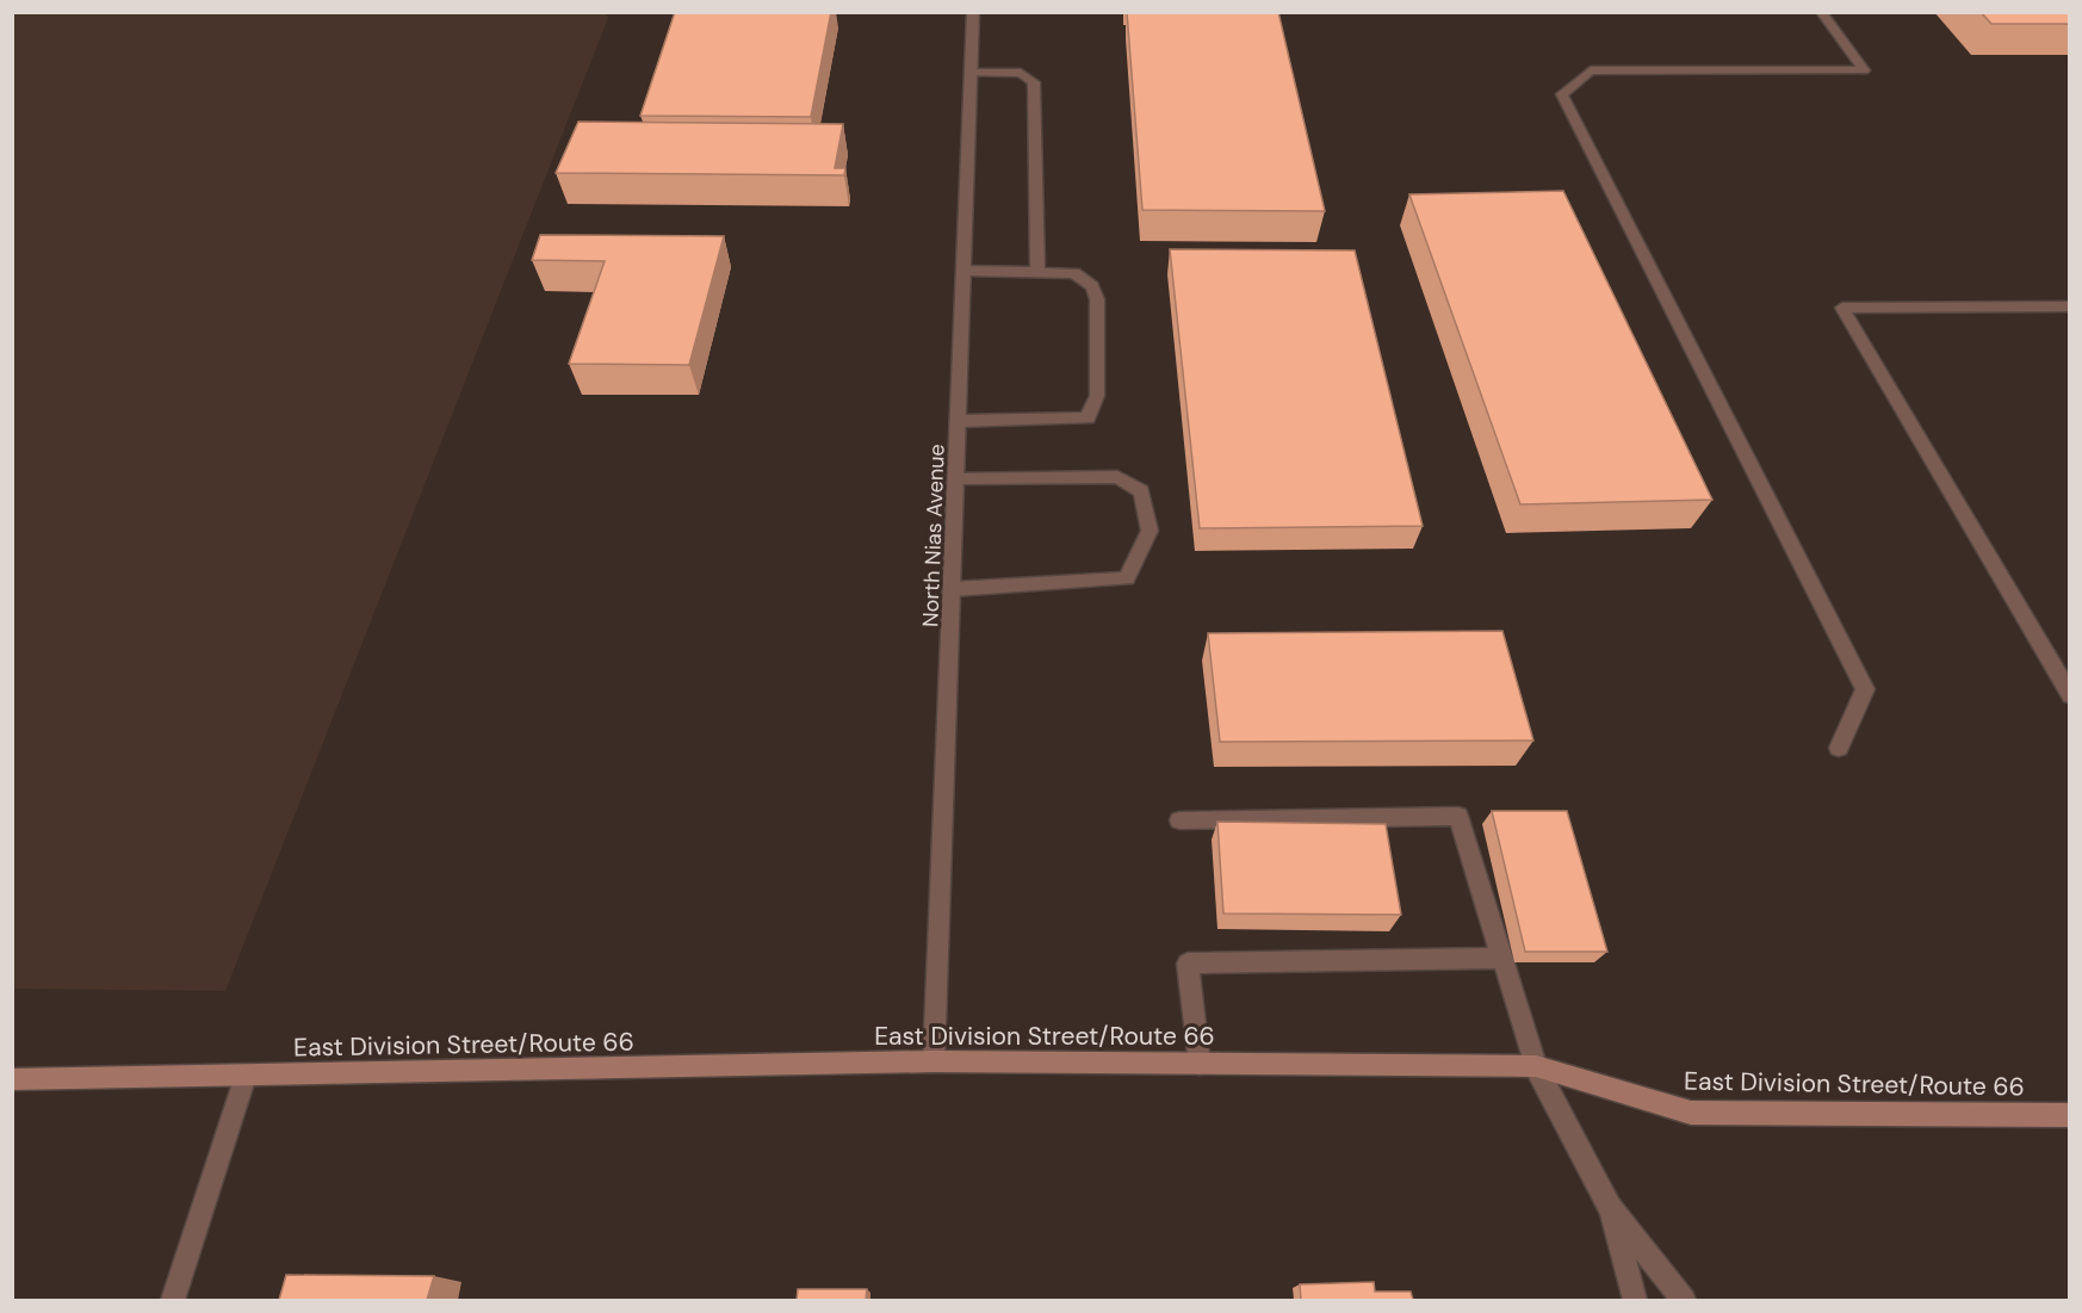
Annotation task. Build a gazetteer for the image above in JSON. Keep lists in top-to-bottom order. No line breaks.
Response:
{"streets":{"main road":["East Division Street/Route 66"],"street":["North Nias Avenue"]},"crossings":[["North Nias Avenue","East Division Street/Route 66"]]}
